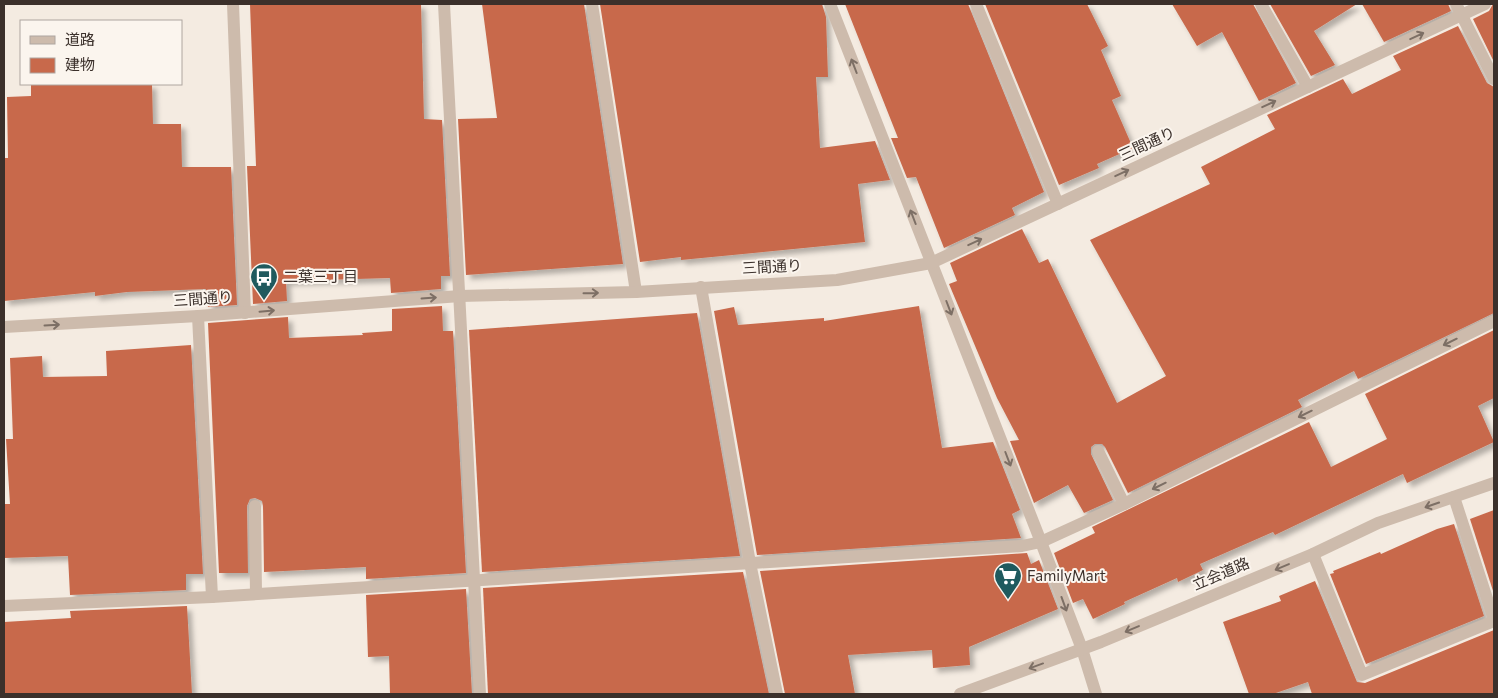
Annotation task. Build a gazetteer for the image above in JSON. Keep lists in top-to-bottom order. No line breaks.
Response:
{"streets":{"street":["三間通り","立会道路"]},"one_way":["三間通り","立会道路"],"places":{"bus stop":["二葉三丁目"],"supermarket":["FamilyMart"]},"legend":["道路","建物"]}
